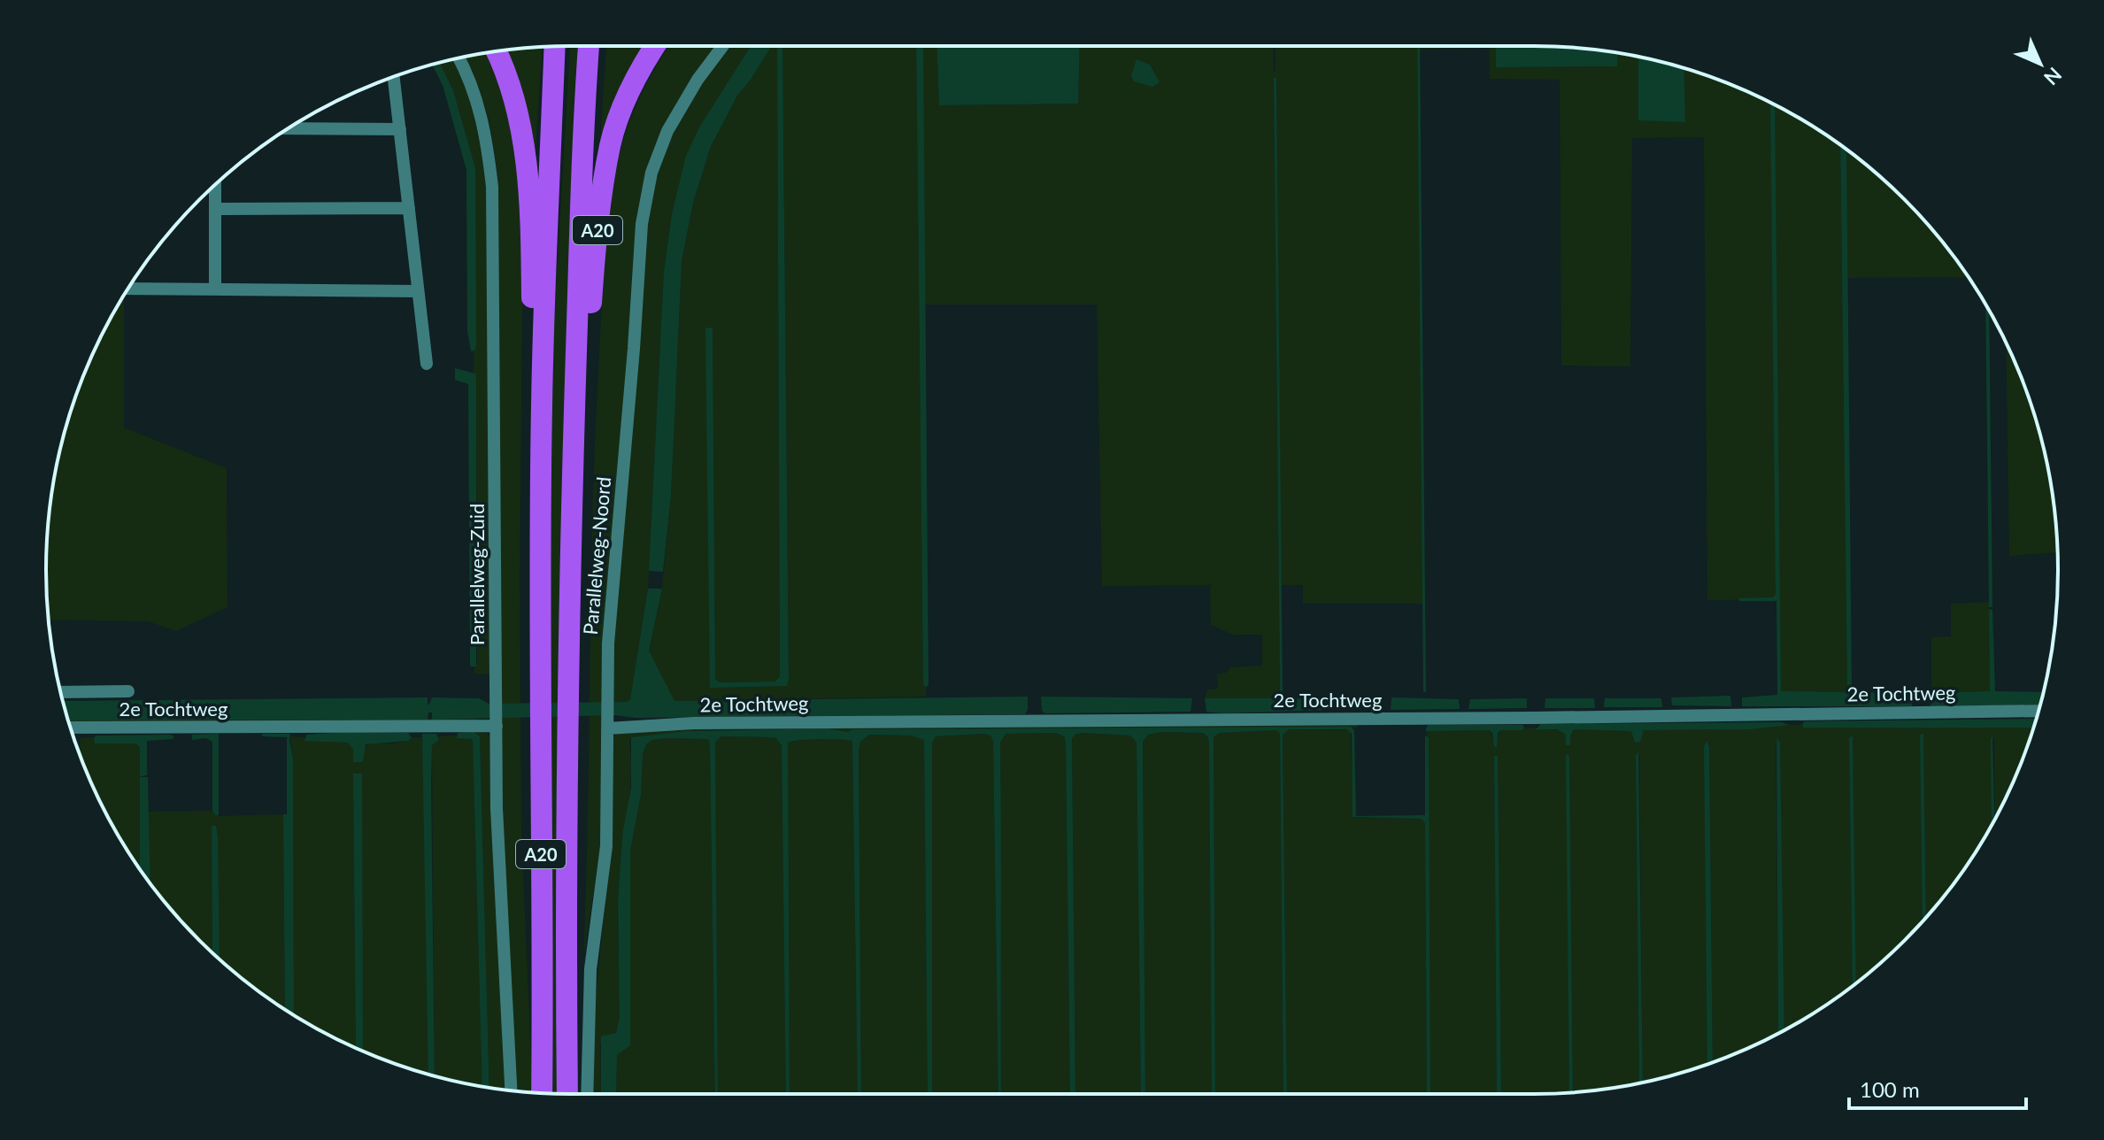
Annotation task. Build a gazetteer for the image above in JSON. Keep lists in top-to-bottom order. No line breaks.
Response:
{"streets":{"highway":["A20"],"street":["Parallelweg-Noord","Parallelweg-Zuid","2e Tochtweg"]},"crossings":[["Parallelweg-Noord","2e Tochtweg"],["Parallelweg-Zuid","2e Tochtweg"]],"scale_bar":"100 m","north":"bottom right"}
